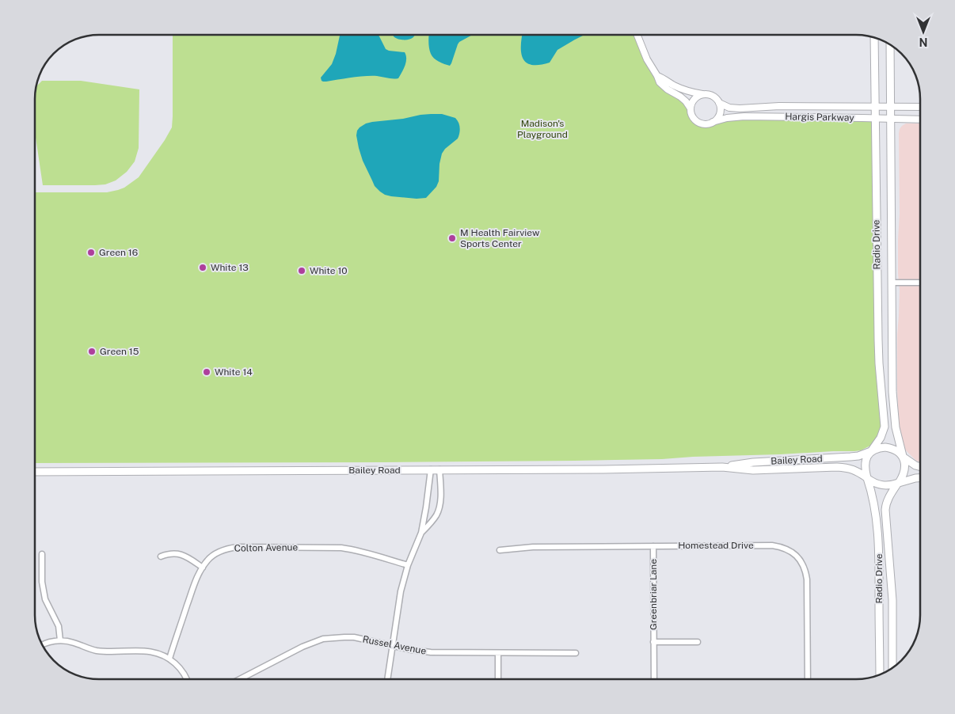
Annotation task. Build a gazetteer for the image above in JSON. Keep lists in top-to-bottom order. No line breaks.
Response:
{"streets":{"main road":["Radio Drive","Bailey Road"],"street":["Hargis Parkway","Homestead Drive","Colton Avenue","Greenbriar Lane","Russel Avenue"]},"crossings":[["Hargis Parkway","Radio Drive"],["Radio Drive","Bailey Road"],["Homestead Drive","Greenbriar Lane"]],"parks":["Madison's Playground"],"places":["M Health Fairview Sports Center","Green 16","White 13","White 10","Green 15","White 14"],"north":"bottom"}
